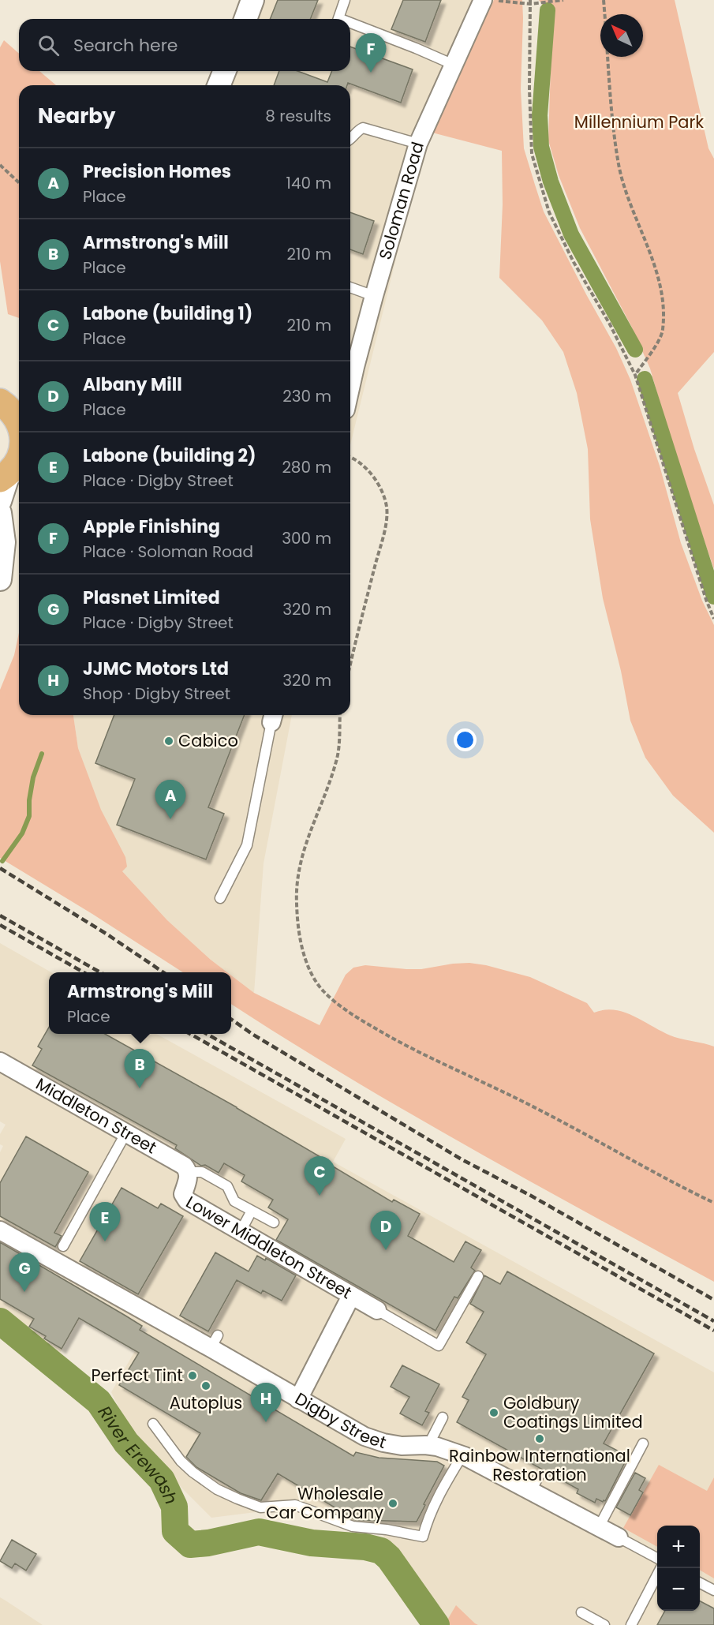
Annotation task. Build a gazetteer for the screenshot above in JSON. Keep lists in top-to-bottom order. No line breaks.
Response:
{"streets":{"street":["Soloman Road","Middleton Street","Lower Middleton Street","Digby Street"]},"crossings":[["Middleton Street","Lower Middleton Street"]],"water":["River Erewash"],"parks":["Millennium Park"],"places":["Cabico","Perfect Tint","Autoplus","Goldbury Coatings Limited","Rainbow International Restoration","Wholesale Car Company"],"north":"top left","page":{"search":"Search here","pins":["F","A","B","C","E","D","G","H"],"heading":["Nearby","8 results"],"list":[{"mark":"A","name":"Precision Homes","note":"Place","value":"140 m"},{"mark":"B","name":"Armstrong's Mill","note":"Place","value":"210 m"},{"mark":"C","name":"Labone (building 1)","note":"Place","value":"210 m"},{"mark":"D","name":"Albany Mill","note":"Place","value":"230 m"},{"mark":"E","name":"Labone (building 2)","note":"Place · Digby Street","value":"280 m"},{"mark":"F","name":"Apple Finishing","note":"Place · Soloman Road","value":"300 m"},{"mark":"G","name":"Plasnet Limited","note":"Place · Digby Street","value":"320 m"},{"mark":"H","name":"JJMC Motors Ltd","note":"Shop · Digby Street","value":"320 m"}],"popup":["Armstrong's Mill","Place"],"map_buttons":["+","−"]}}
